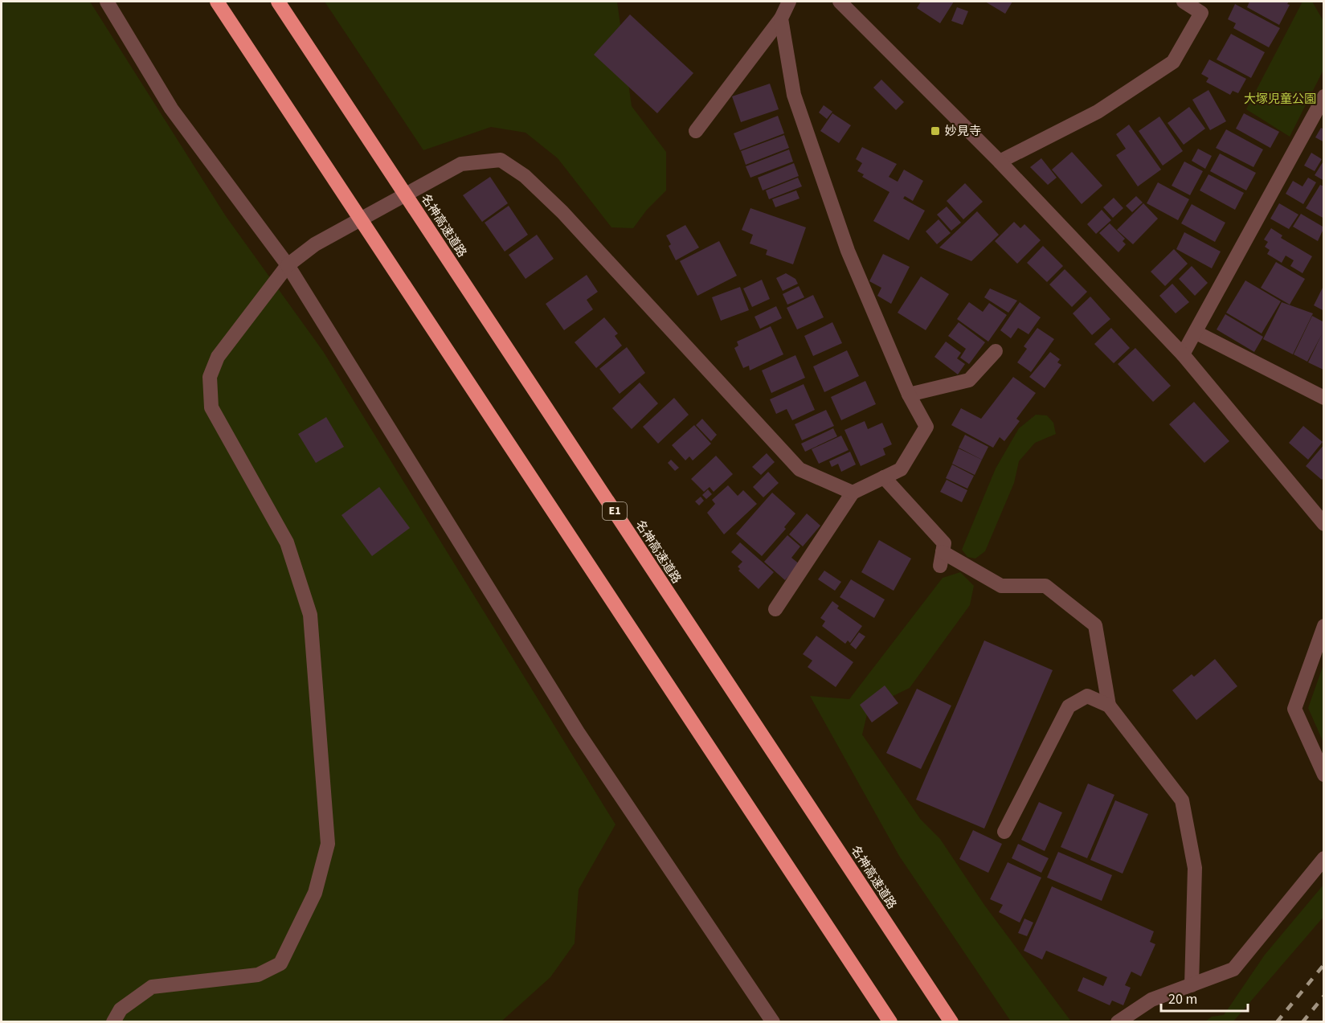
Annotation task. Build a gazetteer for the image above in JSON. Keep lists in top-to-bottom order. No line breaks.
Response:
{"streets":{"highway":["名神高速道路","E1"]},"parks":["大塚児童公園"],"places":{"transit":["妙見寺"]},"scale_bar":"20 m"}
